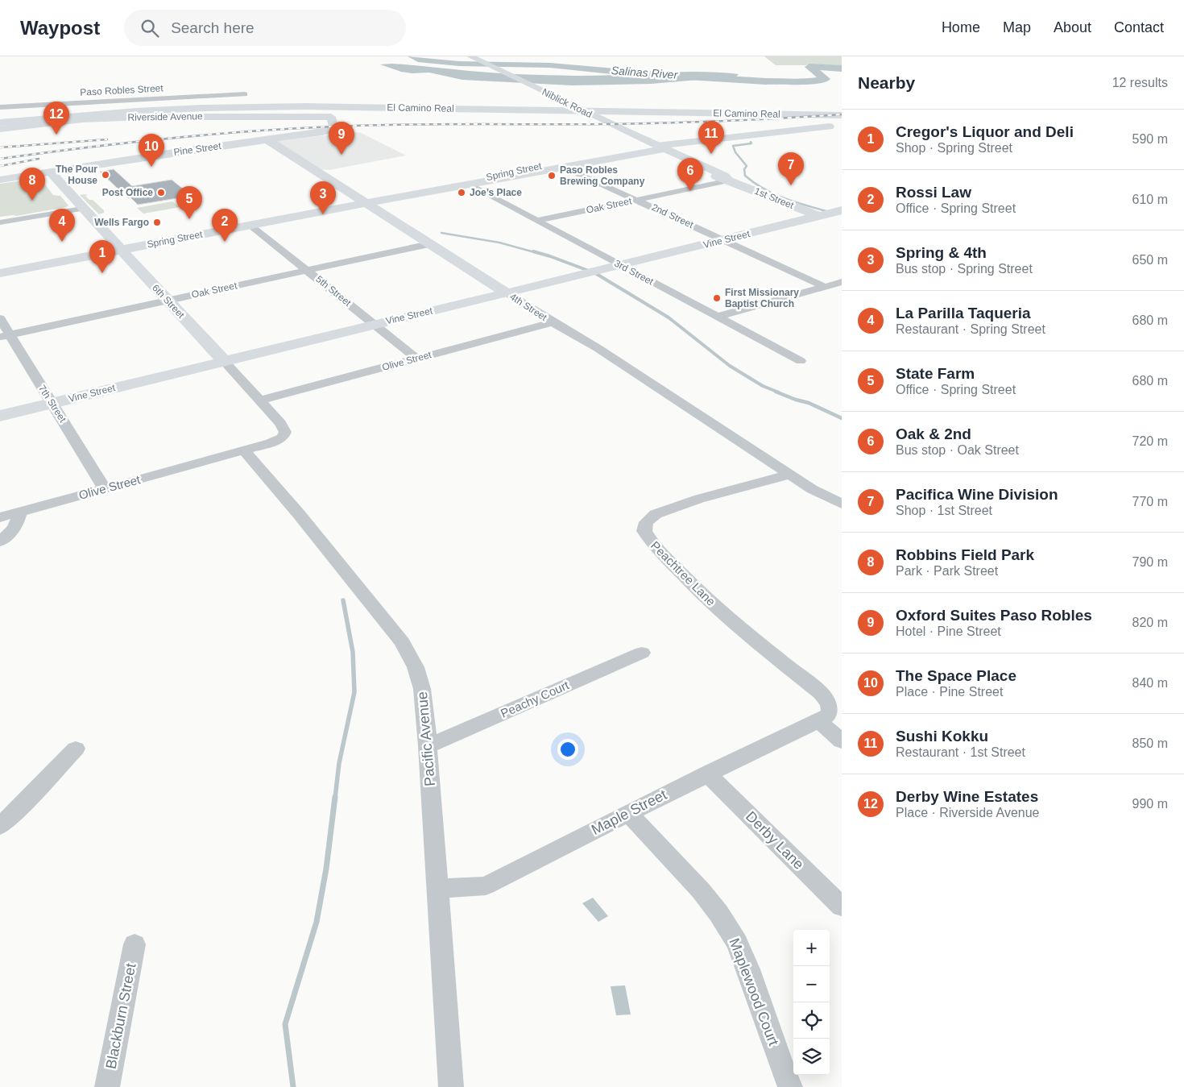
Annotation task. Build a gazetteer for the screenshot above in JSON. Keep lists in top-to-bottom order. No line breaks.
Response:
{"streets":{"main road":["Niblick Road","El Camino Real","Riverside Avenue","Pine Street","Spring Street","1st Street","Vine Street","6th Street","4th Street"],"street":["Paso Robles Street","Oak Street","2nd Street","3rd Street","5th Street","Olive Street","7th Street","Peachtree Lane","Peachy Court","Pacific Avenue","Maple Street","Derby Lane","Maplewood Court","Blackburn Street"]},"crossings":[["Niblick Road","Spring Street"],["Niblick Road","1st Street"],["El Camino Real","Riverside Avenue"],["Riverside Avenue","Pine Street"],["Pine Street","6th Street"],["Pine Street","4th Street"],["Spring Street","1st Street"],["Spring Street","2nd Street"],["Spring Street","3rd Street"],["Spring Street","5th Street"],["Spring Street","6th Street"],["Spring Street","4th Street"],["1st Street","Oak Street"],["1st Street","Vine Street"],["Oak Street","2nd Street"],["Oak Street","3rd Street"],["Oak Street","5th Street"],["Oak Street","6th Street"],["Oak Street","4th Street"],["Oak Street","7th Street"],["2nd Street","Vine Street"],["Vine Street","3rd Street"],["Vine Street","5th Street"],["Vine Street","6th Street"],["Vine Street","4th Street"],["Vine Street","7th Street"],["5th Street","Olive Street"],["6th Street","Olive Street"],["4th Street","Olive Street"],["4th Street","Peachtree Lane"],["Olive Street","7th Street"],["Olive Street","Pacific Avenue"],["Peachtree Lane","Maple Street"],["Peachy Court","Pacific Avenue"],["Pacific Avenue","Maple Street"],["Maple Street","Derby Lane"],["Maple Street","Maplewood Court"]],"water":["Salinas River"],"places":["The Pour House","Paso Robles Brewing Company","Post Office","Joe’s Place","Wells Fargo","First Missionary Baptist Church"],"page":{"header":"Waypost","search":"Search here","nav":["Home","Map","About","Contact"],"heading":["Nearby","12 results"],"pins":["12","11","9","10","7","6","8","3","5","2","4","1"],"list":[{"mark":"1","name":"Cregor's Liquor and Deli","note":"Shop · Spring Street","value":"590 m"},{"mark":"2","name":"Rossi Law","note":"Office · Spring Street","value":"610 m"},{"mark":"3","name":"Spring & 4th","note":"Bus stop · Spring Street","value":"650 m"},{"mark":"4","name":"La Parilla Taqueria","note":"Restaurant · Spring Street","value":"680 m"},{"mark":"5","name":"State Farm","note":"Office · Spring Street","value":"680 m"},{"mark":"6","name":"Oak & 2nd","note":"Bus stop · Oak Street","value":"720 m"},{"mark":"7","name":"Pacifica Wine Division","note":"Shop · 1st Street","value":"770 m"},{"mark":"8","name":"Robbins Field Park","note":"Park · Park Street","value":"790 m"},{"mark":"9","name":"Oxford Suites Paso Robles","note":"Hotel · Pine Street","value":"820 m"},{"mark":"10","name":"The Space Place","note":"Place · Pine Street","value":"840 m"},{"mark":"11","name":"Sushi Kokku","note":"Restaurant · 1st Street","value":"850 m"},{"mark":"12","name":"Derby Wine Estates","note":"Place · Riverside Avenue","value":"990 m"}],"map_buttons":["+","−"]}}
